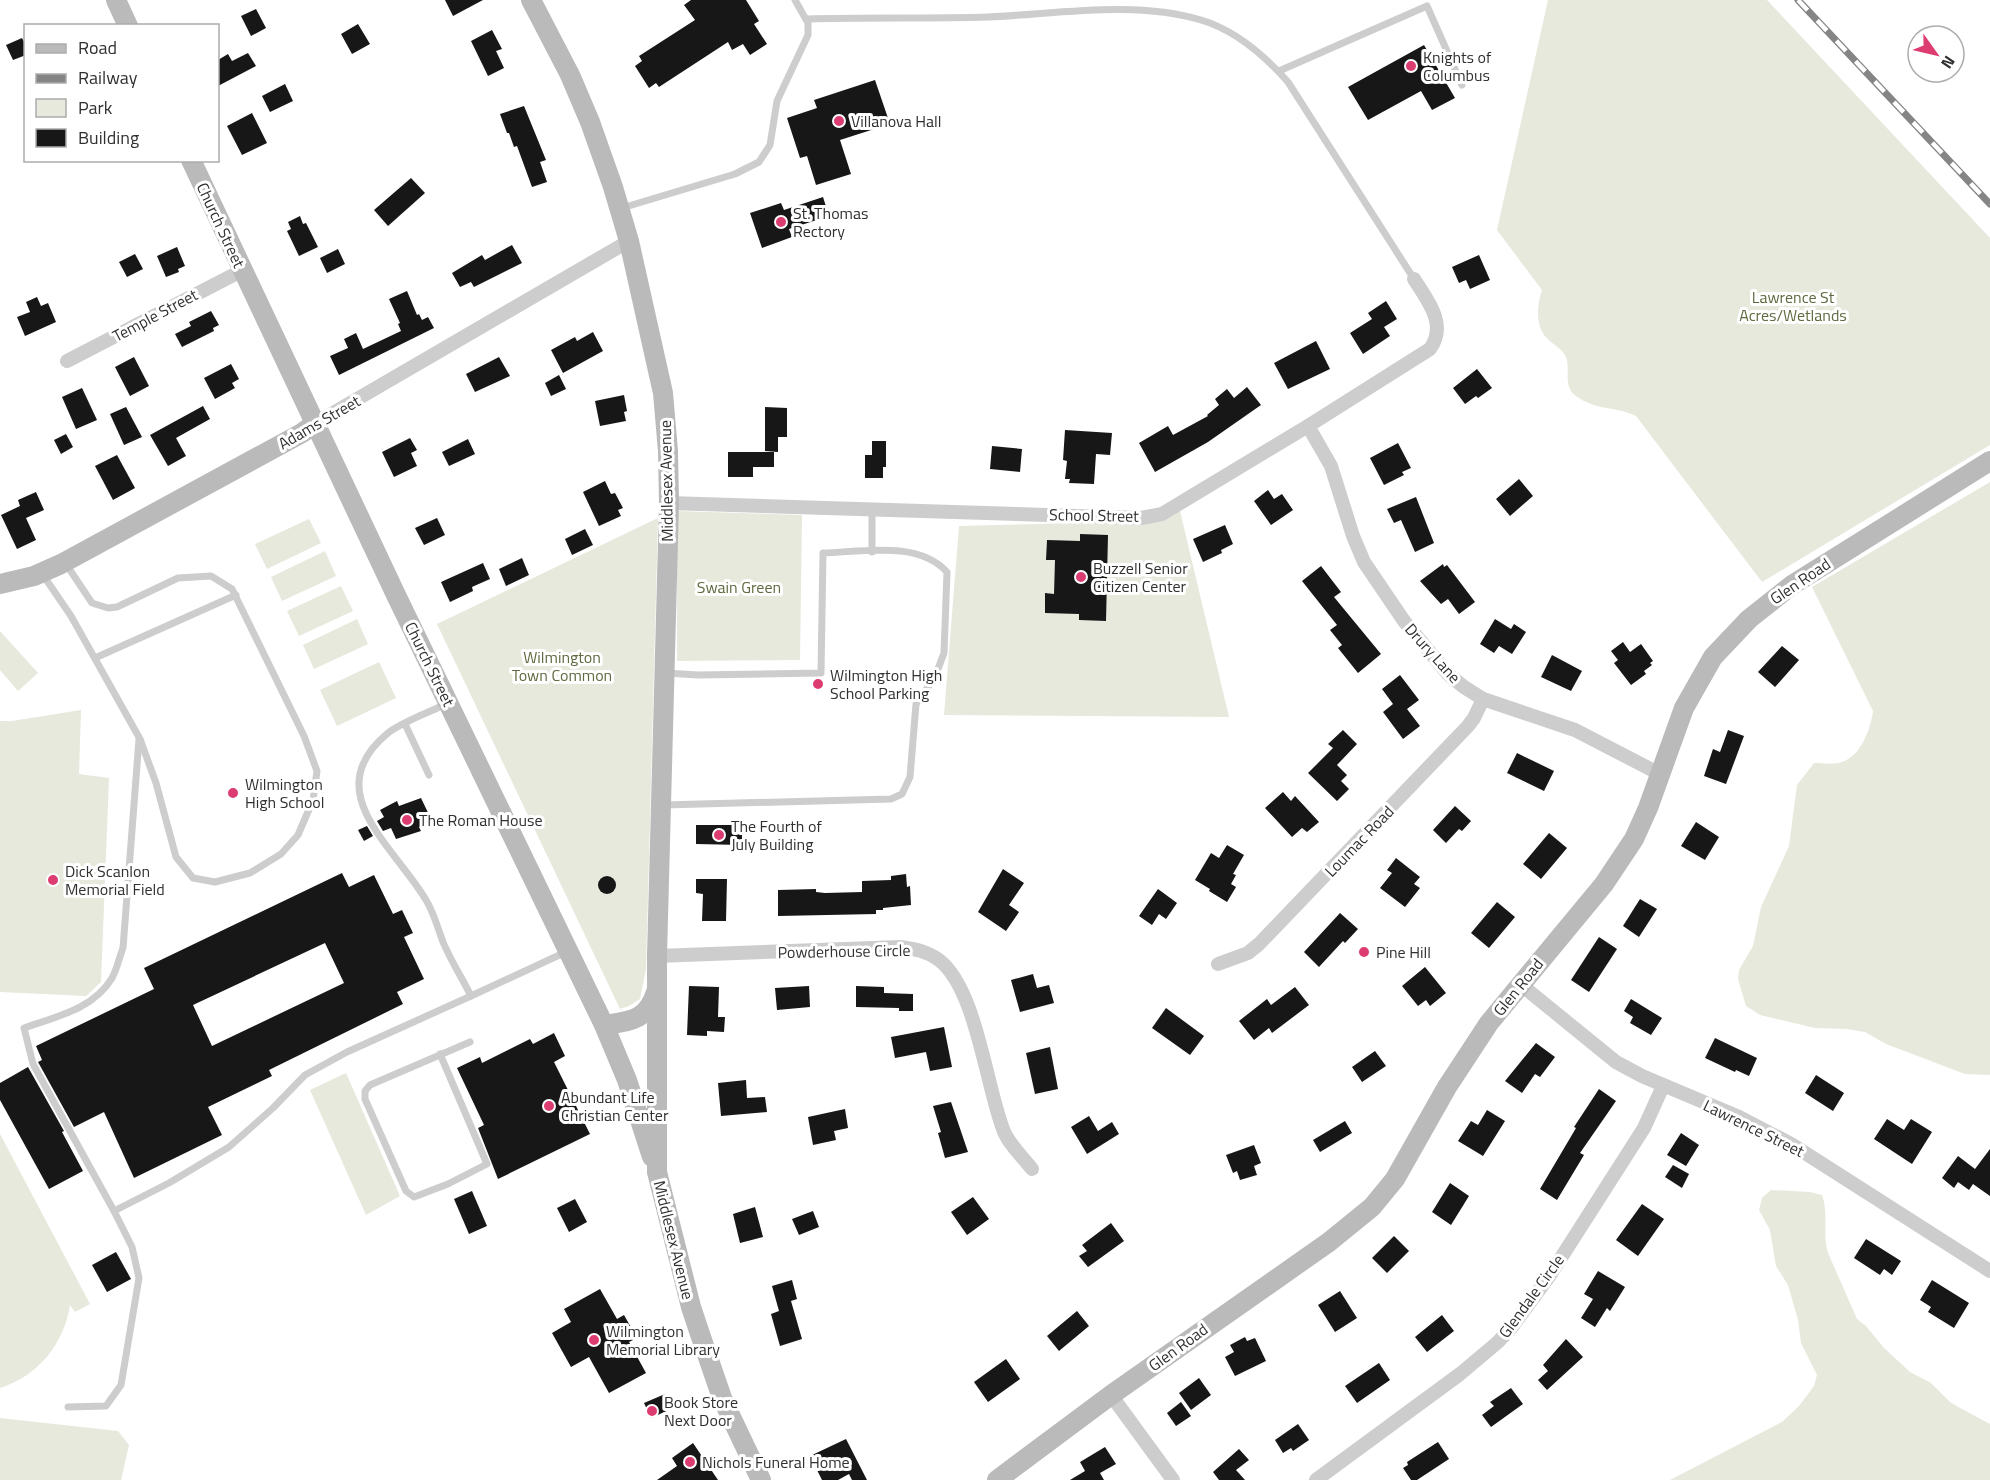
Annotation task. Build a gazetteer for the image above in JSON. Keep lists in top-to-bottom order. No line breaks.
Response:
{"streets":{"street":["Church Street","Temple Street","Adams Street","Middlesex Avenue","School Street","Glen Road","Drury Lane","Loumac Road","Powderhouse Circle","Lawrence Street","Glendale Circle"]},"crossings":[["Church Street","Temple Street"],["Church Street","Adams Street"],["Church Street","Middlesex Avenue"],["Adams Street","Middlesex Avenue"],["Middlesex Avenue","School Street"],["Middlesex Avenue","Powderhouse Circle"],["School Street","Drury Lane"],["Glen Road","Drury Lane"],["Glen Road","Lawrence Street"],["Drury Lane","Loumac Road"],["Lawrence Street","Glendale Circle"]],"parks":["Lawrence St Acres/Wetlands","Swain Green","Wilmington Town Common"],"places":["Knights of Columbus","Villanova Hall","St. Thomas Rectory","Buzzell Senior Citizen Center","Wilmington High School Parking","Wilmington High School","The Roman House","The Fourth of July Building","Dick Scanlon Memorial Field","Pine Hill","Abundant Life Christian Center","Wilmington Memorial Library","Book Store Next Door","Nichols Funeral Home"],"legend":["Road","Railway","Park","Building"],"north":"bottom right"}
